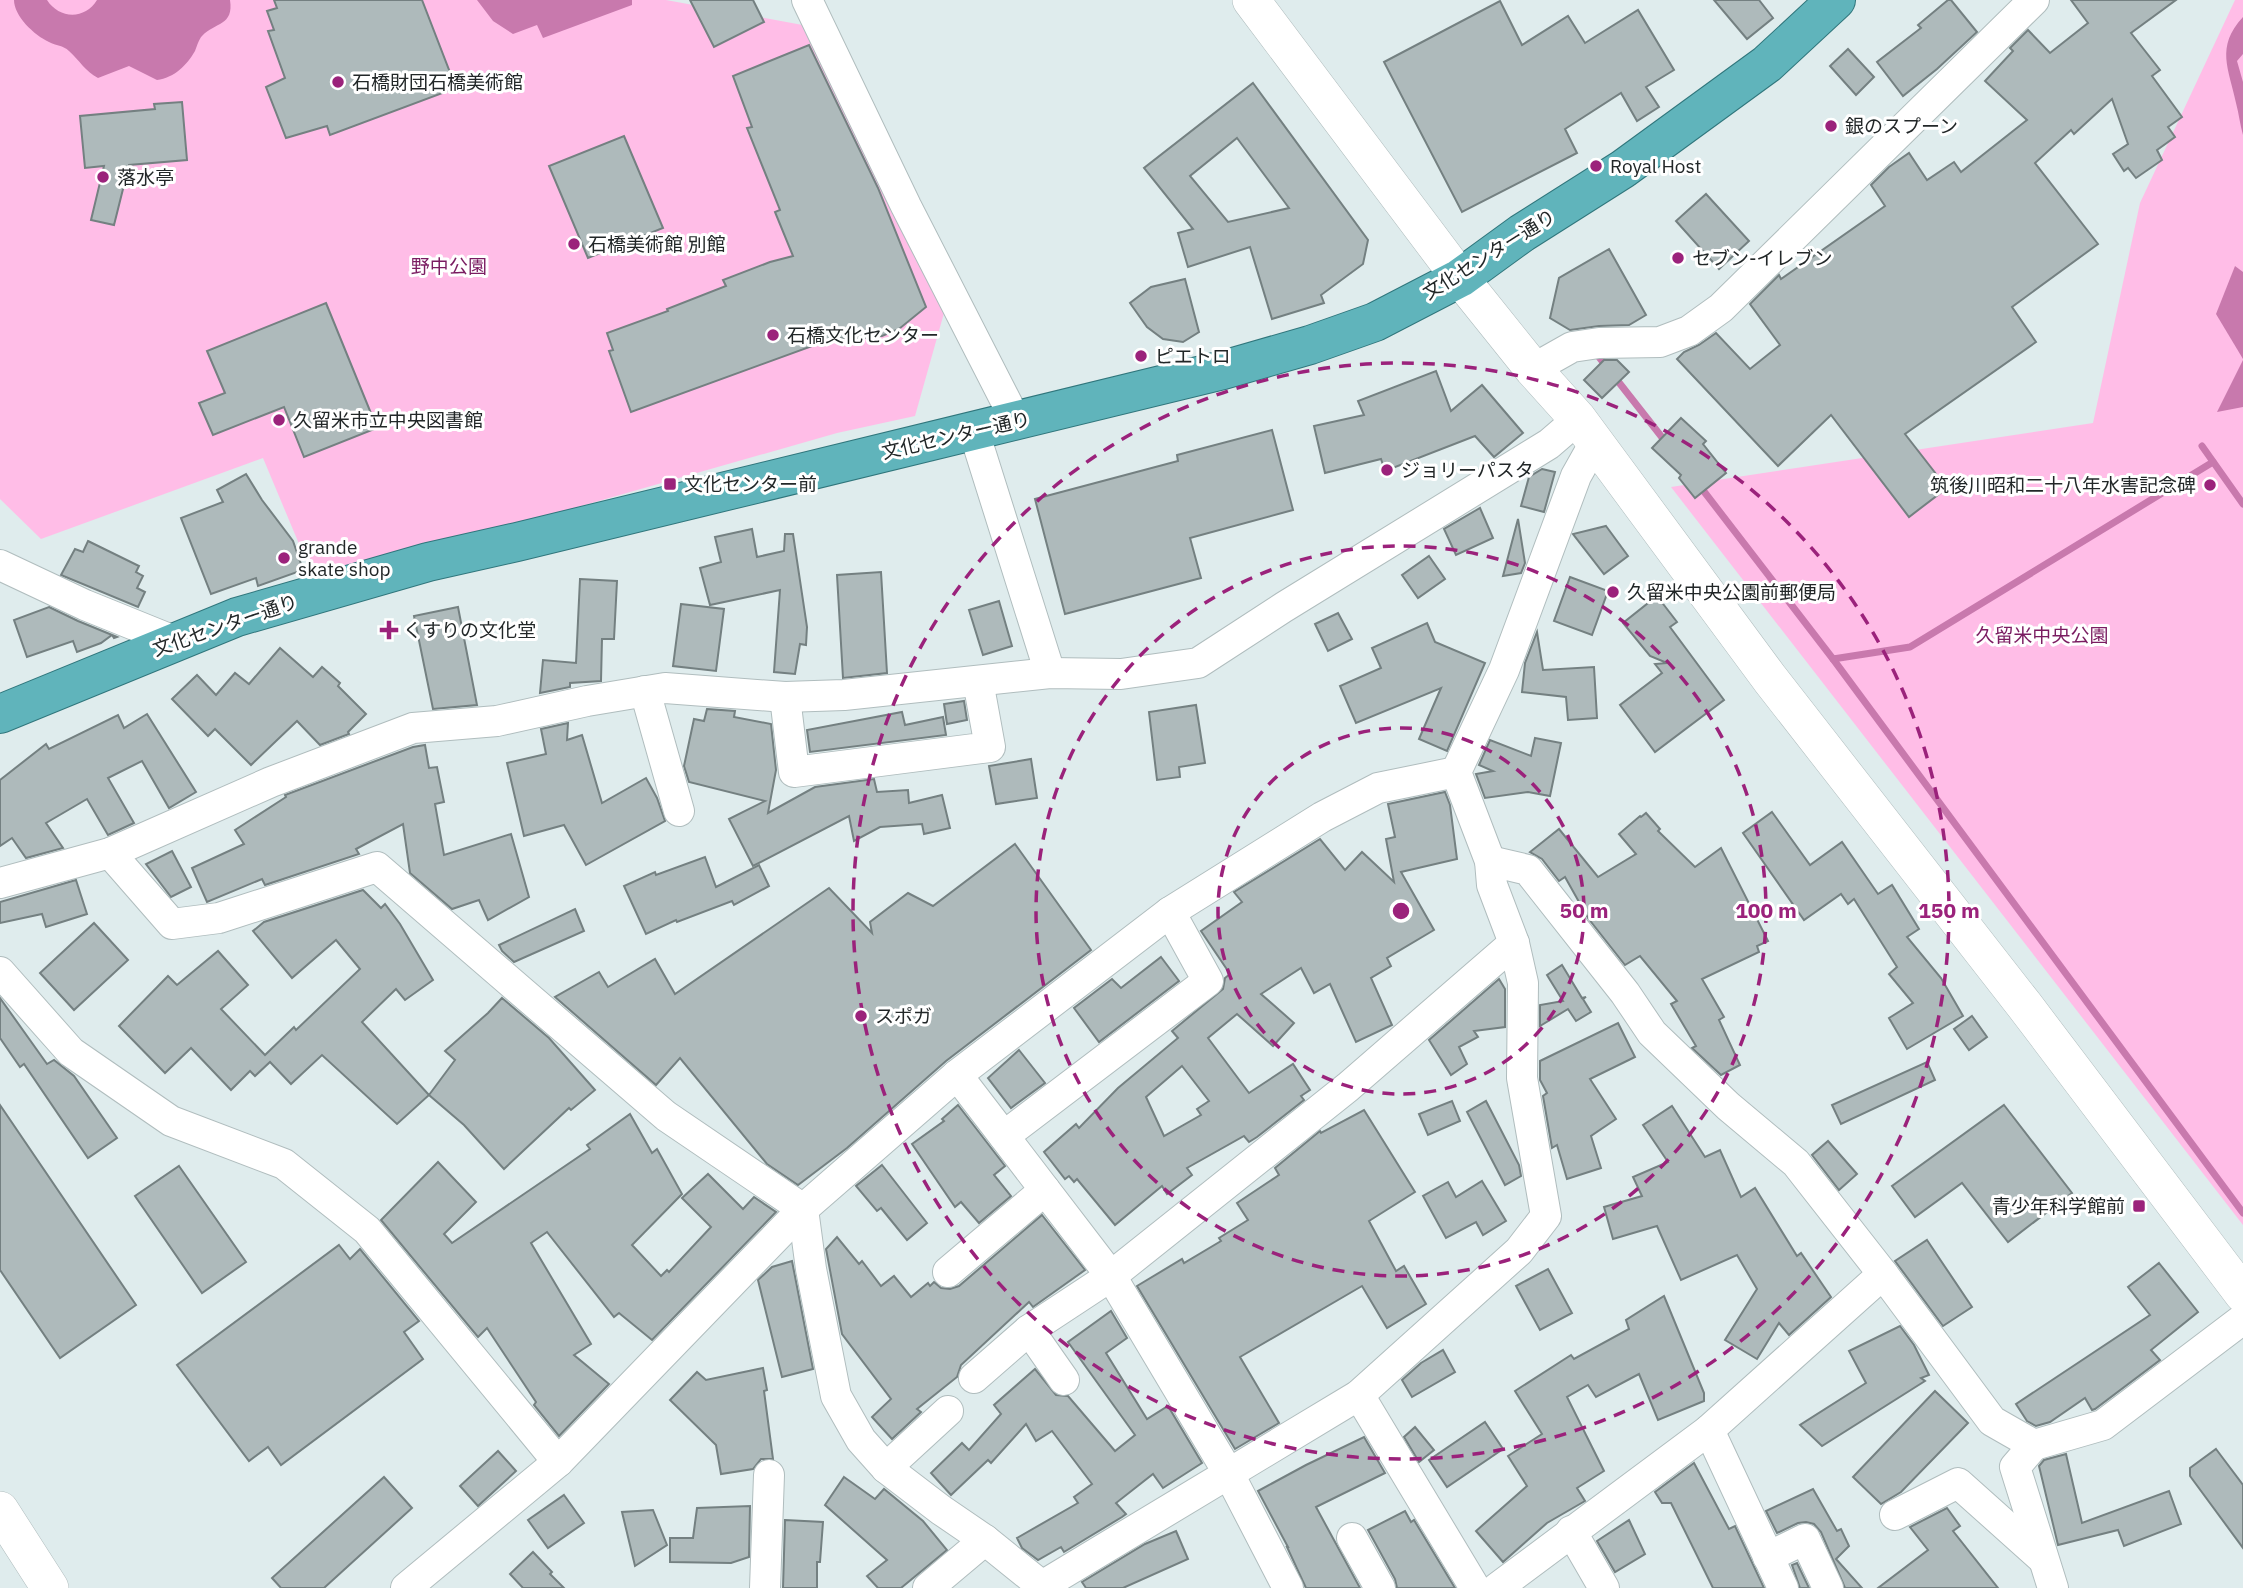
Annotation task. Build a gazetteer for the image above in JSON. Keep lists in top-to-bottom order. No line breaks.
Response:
{"streets":{"highway":["文化センター通り"]},"parks":["野中公園","久留米中央公園"],"places":{"other":["石橋財団石橋美術館","銀のスプーン","Royal Host","落水亭","石橋美術館 別館","セブン-イレブン","石橋文化センター","ピエトロ","久留米市立中央図書館","ジョリーパスタ","筑後川昭和二十八年水害記念碑","grande skate shop","久留米中央公園前郵便局","スポガ"],"transit":["文化センター前","青少年科学館前"],"health":["くすりの文化堂"]},"rings":["50 m","100 m","150 m"]}
